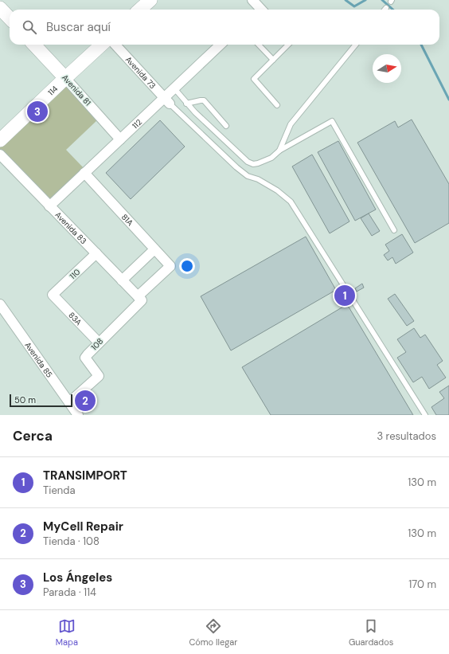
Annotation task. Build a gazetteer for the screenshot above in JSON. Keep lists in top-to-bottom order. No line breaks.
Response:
{"streets":{"main road":["114","Avenida 81"],"street":["Avenida 73","112","81A","Avenida 83","110","83A","108","Avenida 85"]},"crossings":[["Avenida 73","112"],["114","Avenida 81"],["Avenida 81","112"],["112","81A"],["112","Avenida 83"],["81A","108"],["Avenida 83","110"],["Avenida 83","108"],["110","83A"],["83A","108"],["108","Avenida 85"]],"scale_bar":"50 m","north":"right","page":{"search":"Buscar aquí","pins":["3","1","2"],"scale":"50 m","heading":["Cerca","3 resultados"],"list":[{"mark":"1","name":"TRANSIMPORT","note":"Tienda","value":"130 m"},{"mark":"2","name":"MyCell Repair","note":"Tienda · 108","value":"130 m"},{"mark":"3","name":"Los Ángeles","note":"Parada · 114","value":"170 m"}],"nav":["Mapa","Cómo llegar","Guardados"]}}
